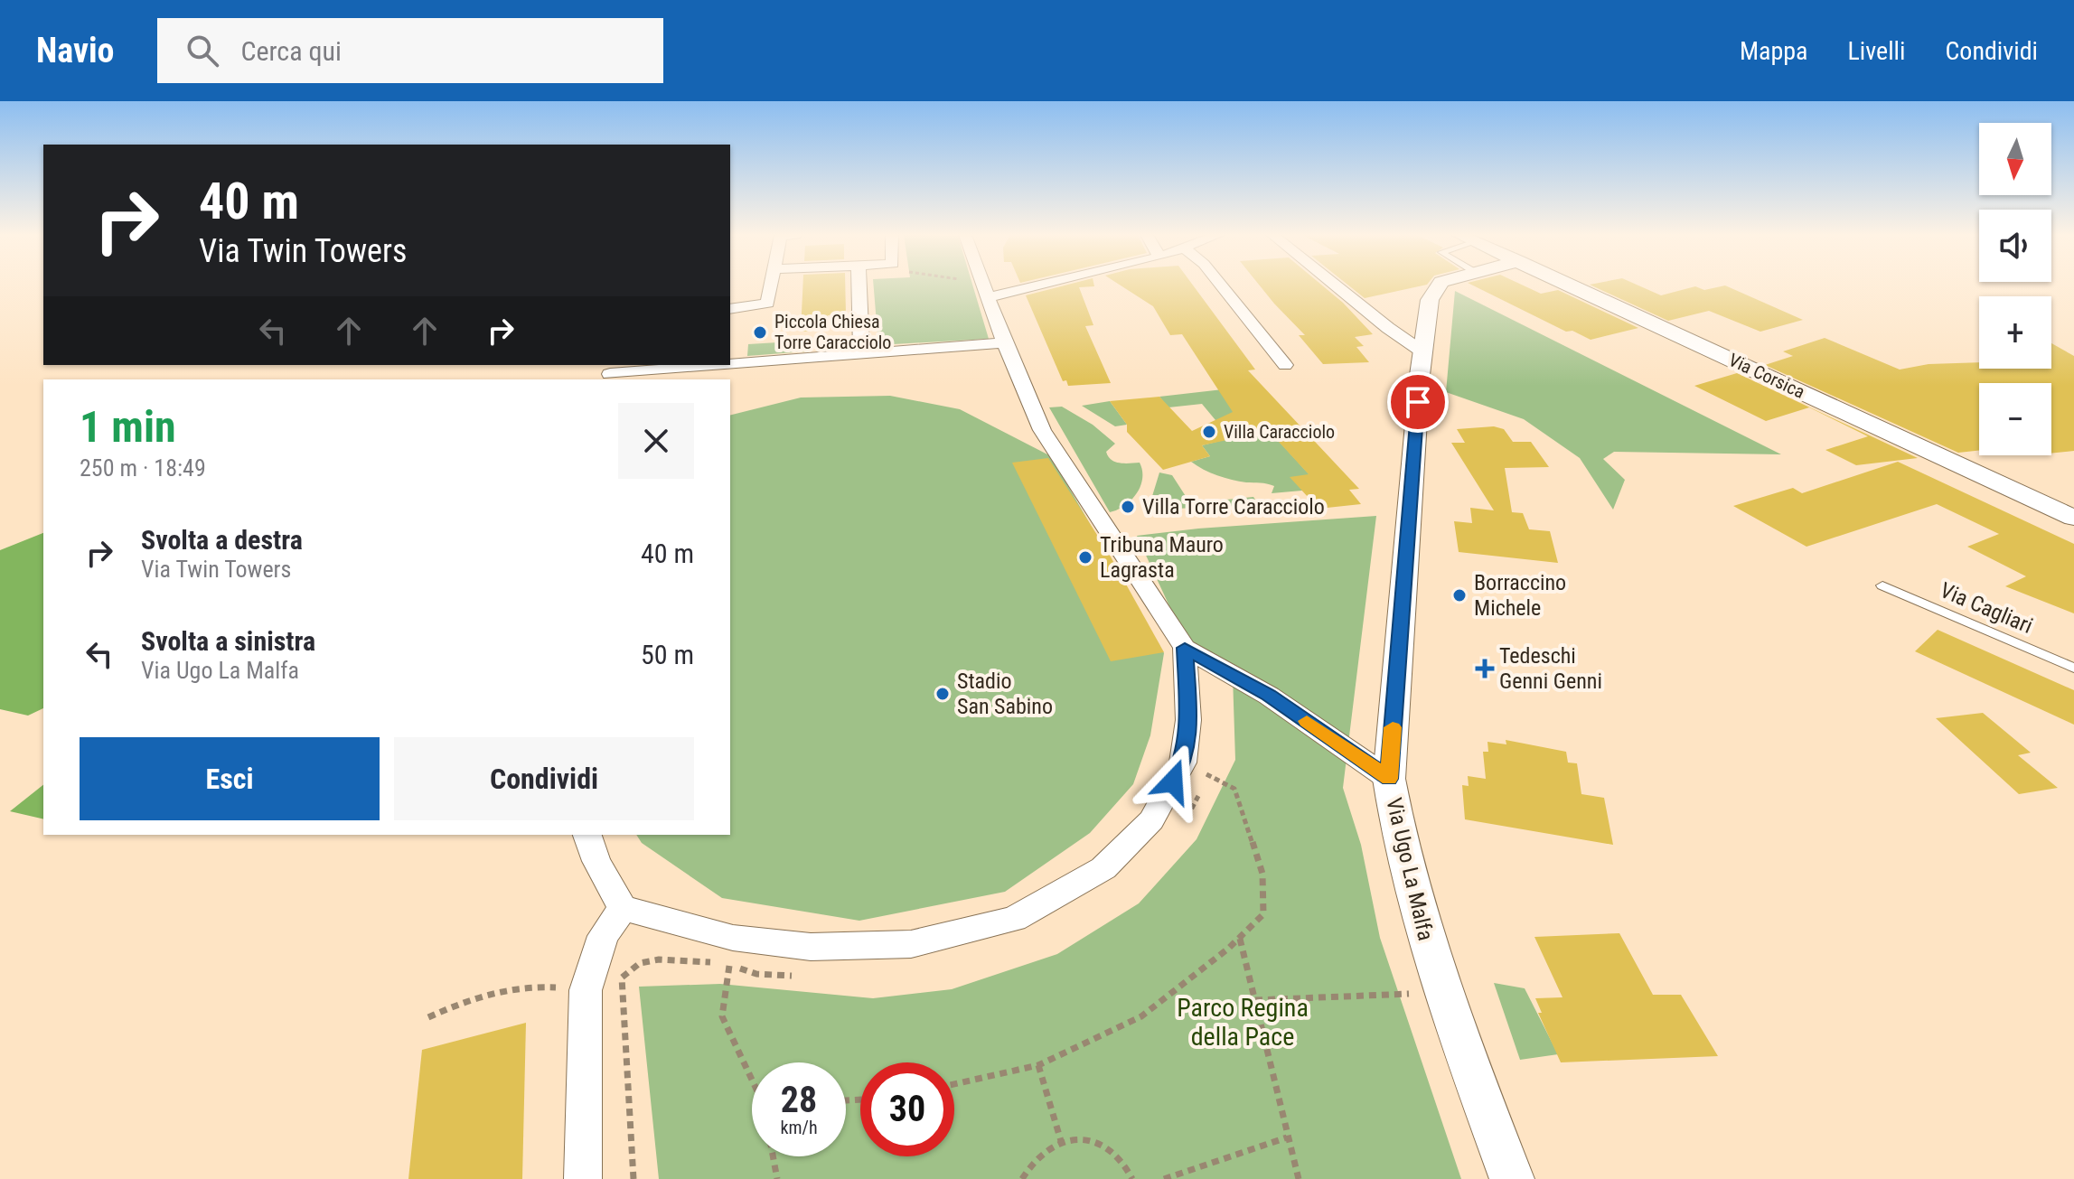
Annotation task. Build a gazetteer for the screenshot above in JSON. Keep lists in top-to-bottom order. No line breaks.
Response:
{"streets":{"street":["Via Corsica","Via Ugo La Malfa"],"lane":["Via Cagliari"]},"parks":["Parco Regina della Pace"],"places":{"other":["Piccola Chiesa Torre Caracciolo","Villa Caracciolo","Villa Torre Caracciolo","Tribuna Mauro Lagrasta","Borraccino Michele","Stadio San Sabino"],"health":["Tedeschi Genni Genni"]},"north":"bottom","page":{"header":"Navio","search":"Cerca qui","nav":["Mappa","Livelli","Condividi"],"map_buttons":["+","−"],"turn":["40 m","Via Twin Towers"],"heading":["1 min","250 m · 18:49"],"list":[{"name":"Svolta a destra","note":"Via Twin Towers","value":"40 m"},{"name":"Svolta a sinistra","note":"Via Ugo La Malfa","value":"50 m"}],"buttons":["Esci","Condividi"],"speed":"28 km/h","limit":"30"}}
